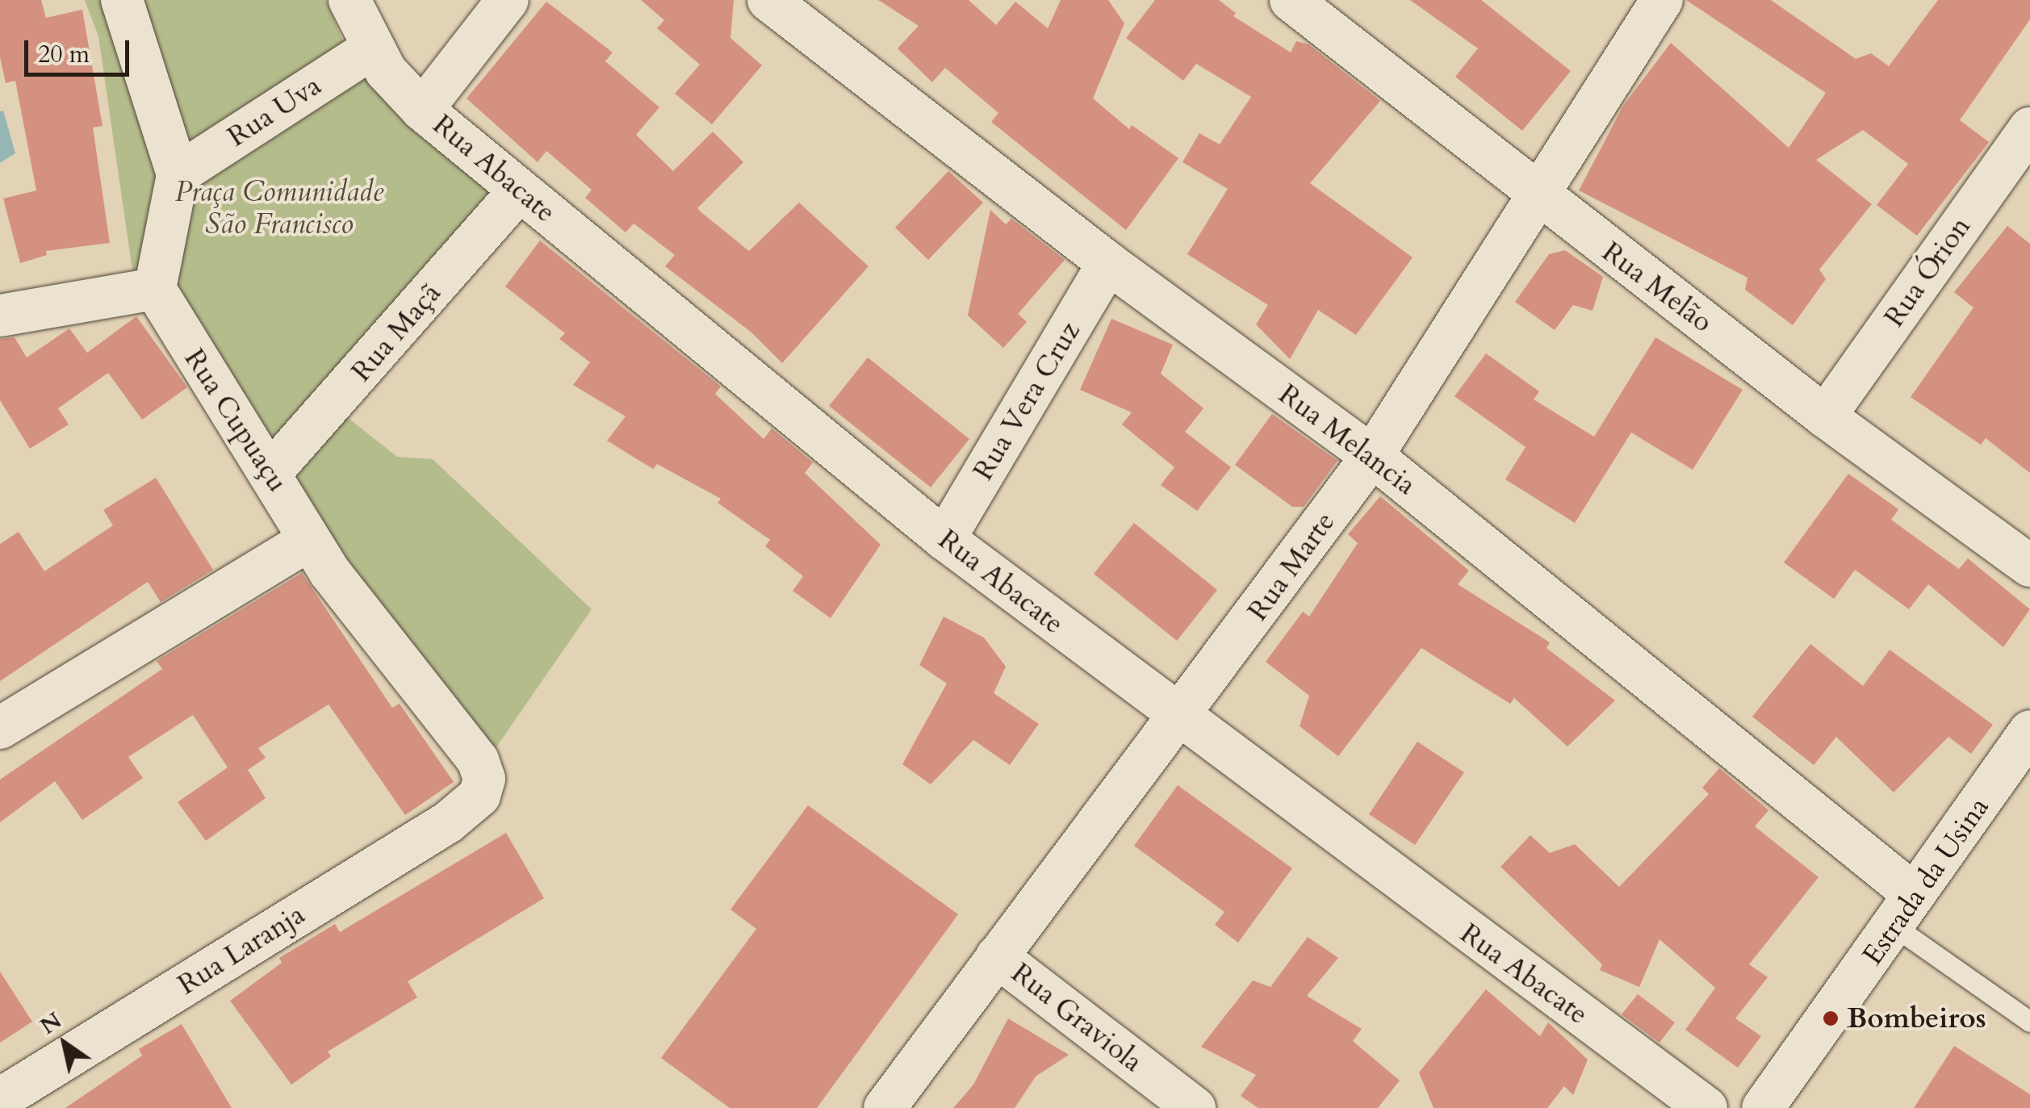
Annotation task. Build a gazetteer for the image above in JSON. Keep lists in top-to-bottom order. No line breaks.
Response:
{"streets":{"street":["Rua Uva","Rua Abacate","Rua Órion","Rua Melão","Rua Maçã","Rua Vera Cruz","Rua Cupuaçu","Rua Melancia","Rua Marte","Estrada da Usina","Rua Laranja","Rua Graviola"]},"crossings":[["Rua Uva","Rua Abacate"],["Rua Abacate","Rua Maçã"],["Rua Abacate","Rua Vera Cruz"],["Rua Abacate","Rua Marte"],["Rua Órion","Rua Melão"],["Rua Melão","Rua Marte"],["Rua Maçã","Rua Cupuaçu"],["Rua Vera Cruz","Rua Melancia"],["Rua Cupuaçu","Rua Laranja"],["Rua Melancia","Rua Marte"],["Rua Melancia","Estrada da Usina"],["Rua Marte","Rua Graviola"]],"parks":["Praça Comunidade São Francisco"],"places":["Bombeiros"],"scale_bar":"20 m","north":"top left"}
